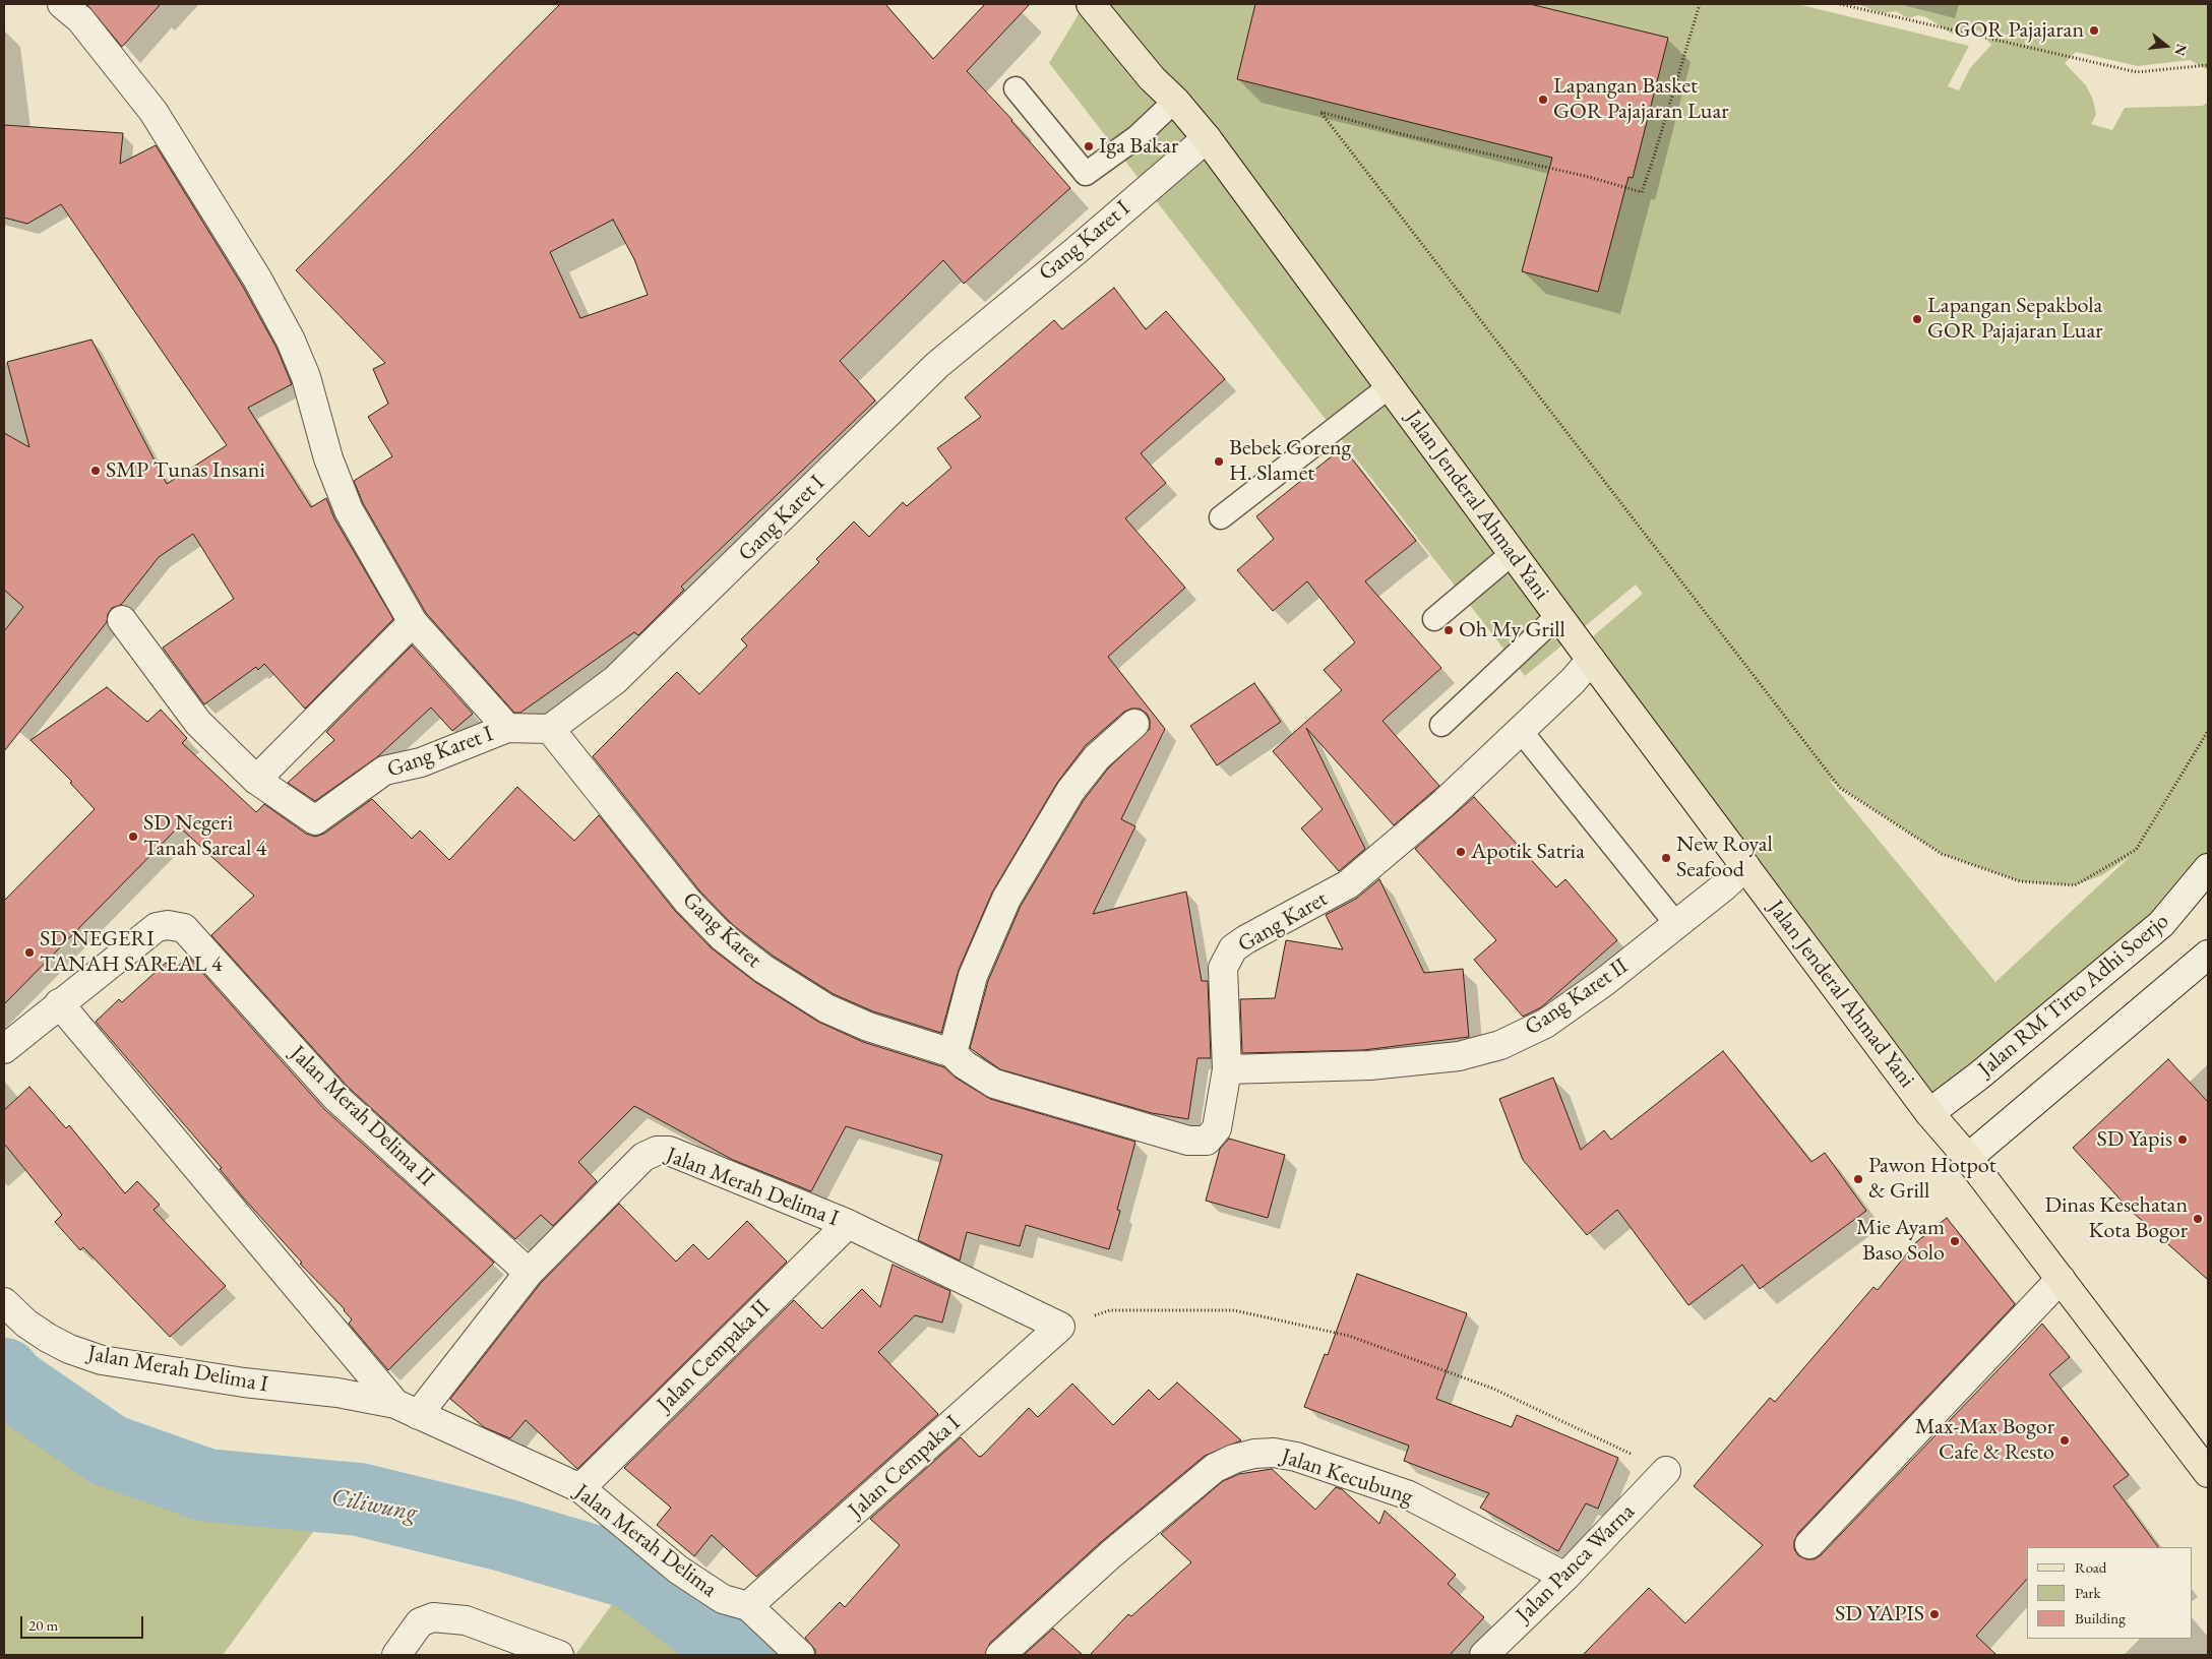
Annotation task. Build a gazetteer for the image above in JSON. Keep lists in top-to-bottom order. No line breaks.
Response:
{"streets":{"main road":["Jalan Jenderal Ahmad Yani"],"street":["Gang Karet I","Gang Karet","Jalan RM Tirto Adhi Soerjo","Gang Karet II","Jalan Merah Delima II","Jalan Merah Delima I","Jalan Cempaka II","Jalan Cempaka I","Jalan Kecubung","Jalan Merah Delima","Jalan Panca Warna"]},"crossings":[["Gang Karet I","Jalan Jenderal Ahmad Yani"],["Gang Karet I","Gang Karet"],["Jalan Jenderal Ahmad Yani","Gang Karet"],["Jalan Jenderal Ahmad Yani","Jalan RM Tirto Adhi Soerjo"],["Jalan Jenderal Ahmad Yani","Gang Karet II"],["Gang Karet","Gang Karet II"],["Jalan Merah Delima II","Jalan Merah Delima I"],["Jalan Merah Delima I","Jalan Cempaka II"],["Jalan Merah Delima I","Jalan Cempaka I"],["Jalan Merah Delima I","Jalan Merah Delima"],["Jalan Cempaka II","Jalan Merah Delima"],["Jalan Cempaka I","Jalan Merah Delima"],["Jalan Kecubung","Jalan Panca Warna"]],"water":["Ciliwung"],"places":["GOR Pajajaran","Lapangan Basket GOR Pajajaran Luar","Iga Bakar","Lapangan Sepakbola GOR Pajajaran Luar","Bebek Goreng H. Slamet","SMP Tunas Insani","Oh My Grill","SD Negeri Tanah Sareal 4","Apotik Satria","New Royal Seafood","SD NEGERI TANAH SAREAL 4","SD Yapis","Pawon Hotpot & Grill","Dinas Kesehatan Kota Bogor","Mie Ayam Baso Solo","Max-Max Bogor Cafe & Resto","SD YAPIS"],"legend":["Road","Park","Building"],"scale_bar":"20 m","north":"right"}
